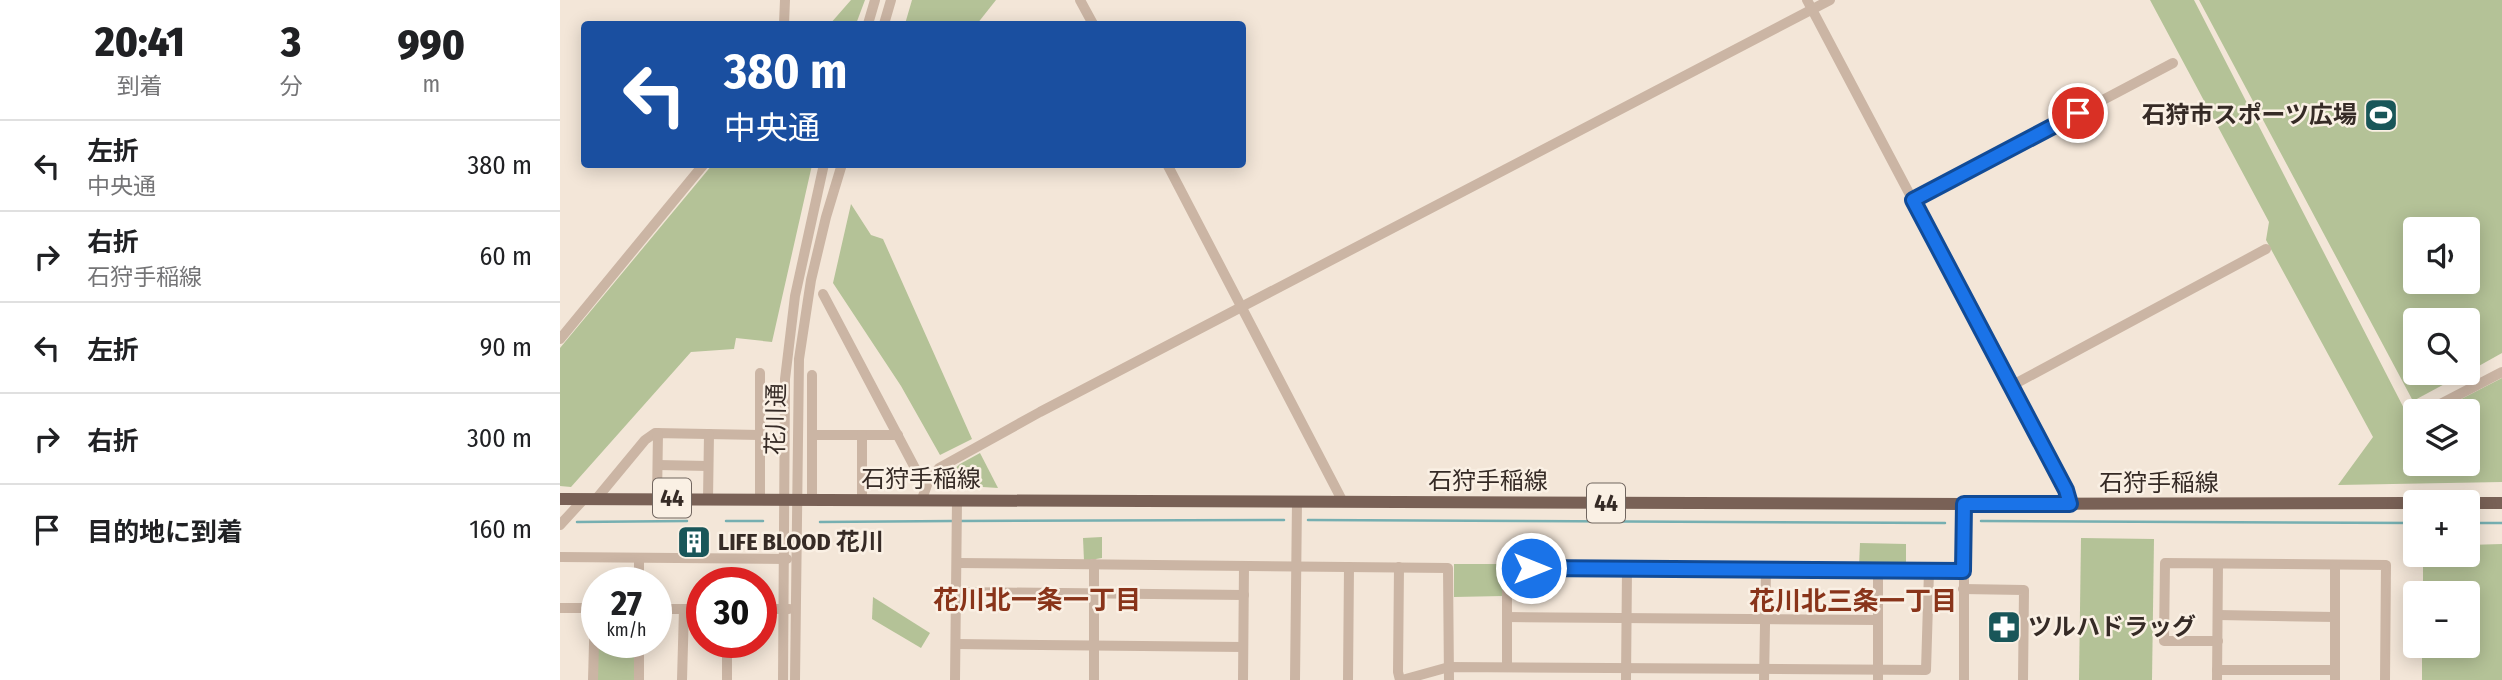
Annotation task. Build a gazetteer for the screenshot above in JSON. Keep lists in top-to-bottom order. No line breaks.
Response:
{"streets":{"main road":["石狩手稲線","44"],"street":["花川通"]},"crossings":[["花川通","石狩手稲線"]],"districts":["花川北一条一丁目","花川北三条一丁目"],"places":{"sports":["石狩市スポーツ広場"],"building":["LIFE BLOOD 花川"],"pharmacy":["ツルハドラッグ"]},"page":{"eta":["20:41","到着","3","分","990","m"],"turn":["380 m","中央通"],"list":[{"name":"左折","note":"中央通","value":"380 m"},{"name":"右折","note":"石狩手稲線","value":"60 m"},{"name":"左折","value":"90 m"},{"name":"右折","value":"300 m"},{"name":"目的地に到着","value":"160 m"}],"map_buttons":["+","−"],"speed":"27 km/h","limit":"30"}}
